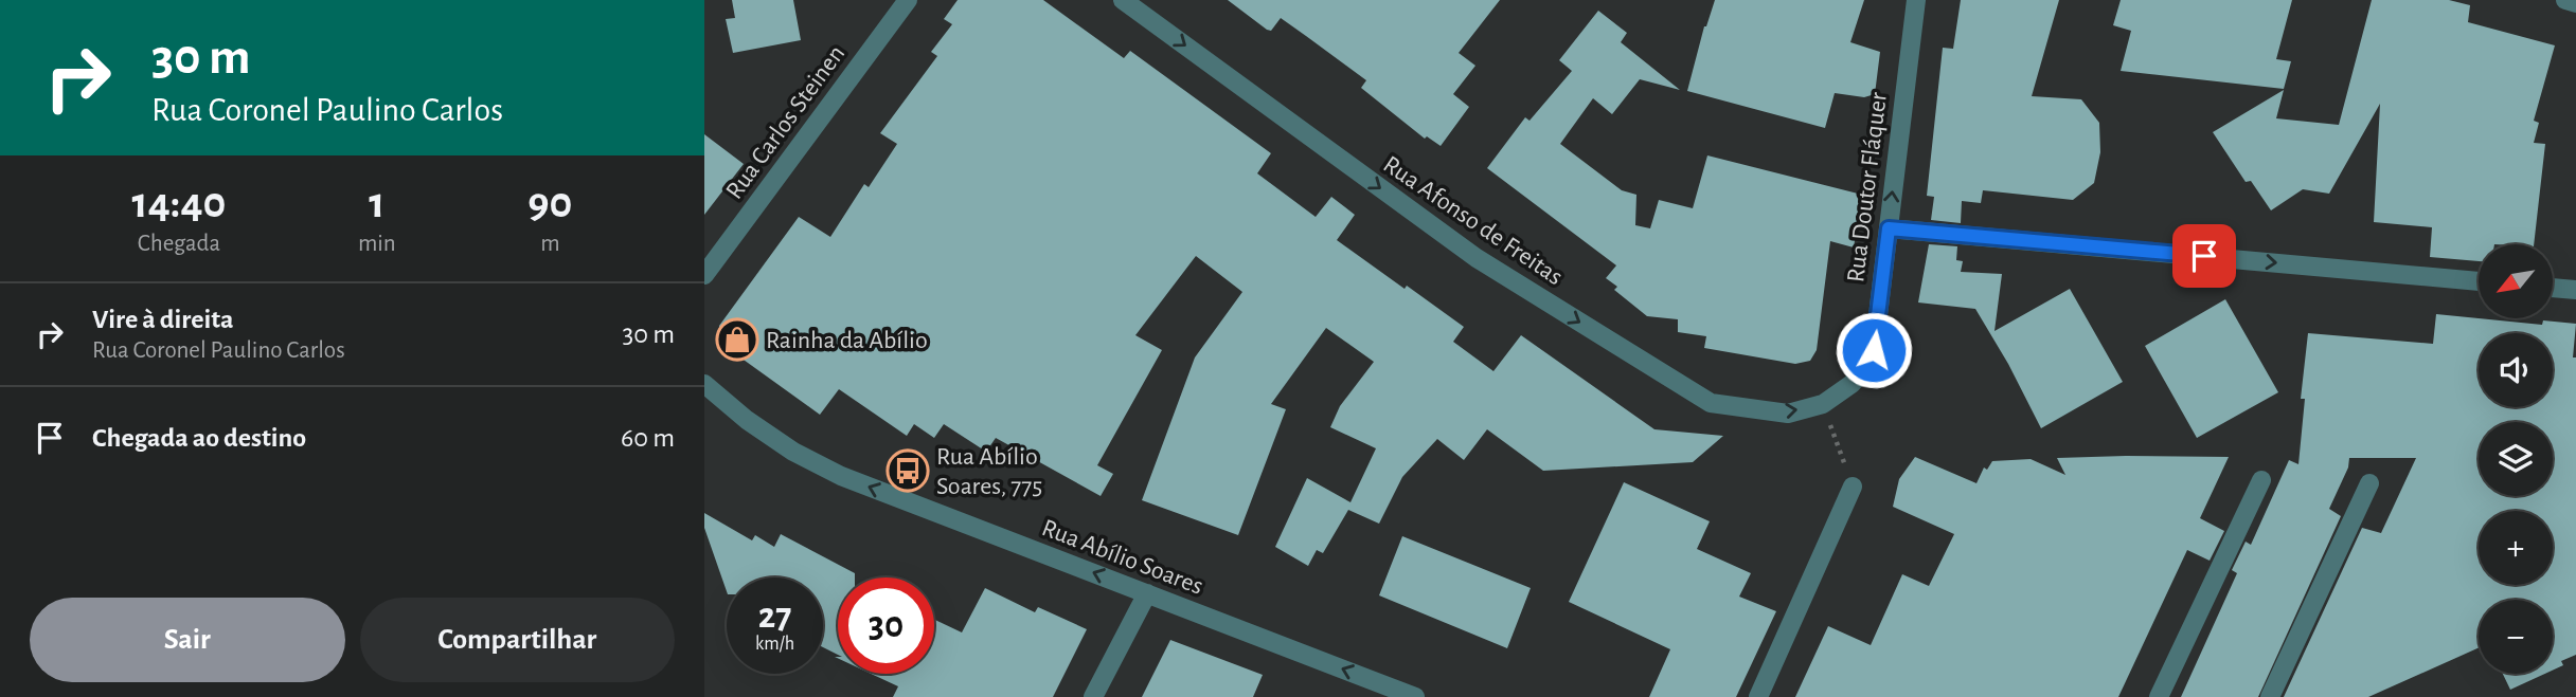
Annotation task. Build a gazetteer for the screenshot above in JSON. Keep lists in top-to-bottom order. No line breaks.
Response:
{"streets":{"street":["Rua Carlos Steinen","Rua Doutor Fláquer","Rua Afonso de Freitas","Rua Abílio Soares"]},"crossings":[["Rua Doutor Fláquer","Rua Afonso de Freitas"]],"one_way":["Rua Doutor Fláquer","Rua Afonso de Freitas","Rua Abílio Soares"],"places":{"shop":["Rainha da Abílio"],"bus stop":["Rua Abílio Soares, 775"]},"north":"bottom left","page":{"turn":["30 m","Rua Coronel Paulino Carlos"],"eta":["14:40","Chegada","1","min","90","m"],"map_buttons":["+","−"],"list":[{"name":"Vire à direita","note":"Rua Coronel Paulino Carlos","value":"30 m"},{"name":"Chegada ao destino","value":"60 m"}],"speed":"27 km/h","limit":"30","buttons":["Sair","Compartilhar"]}}
